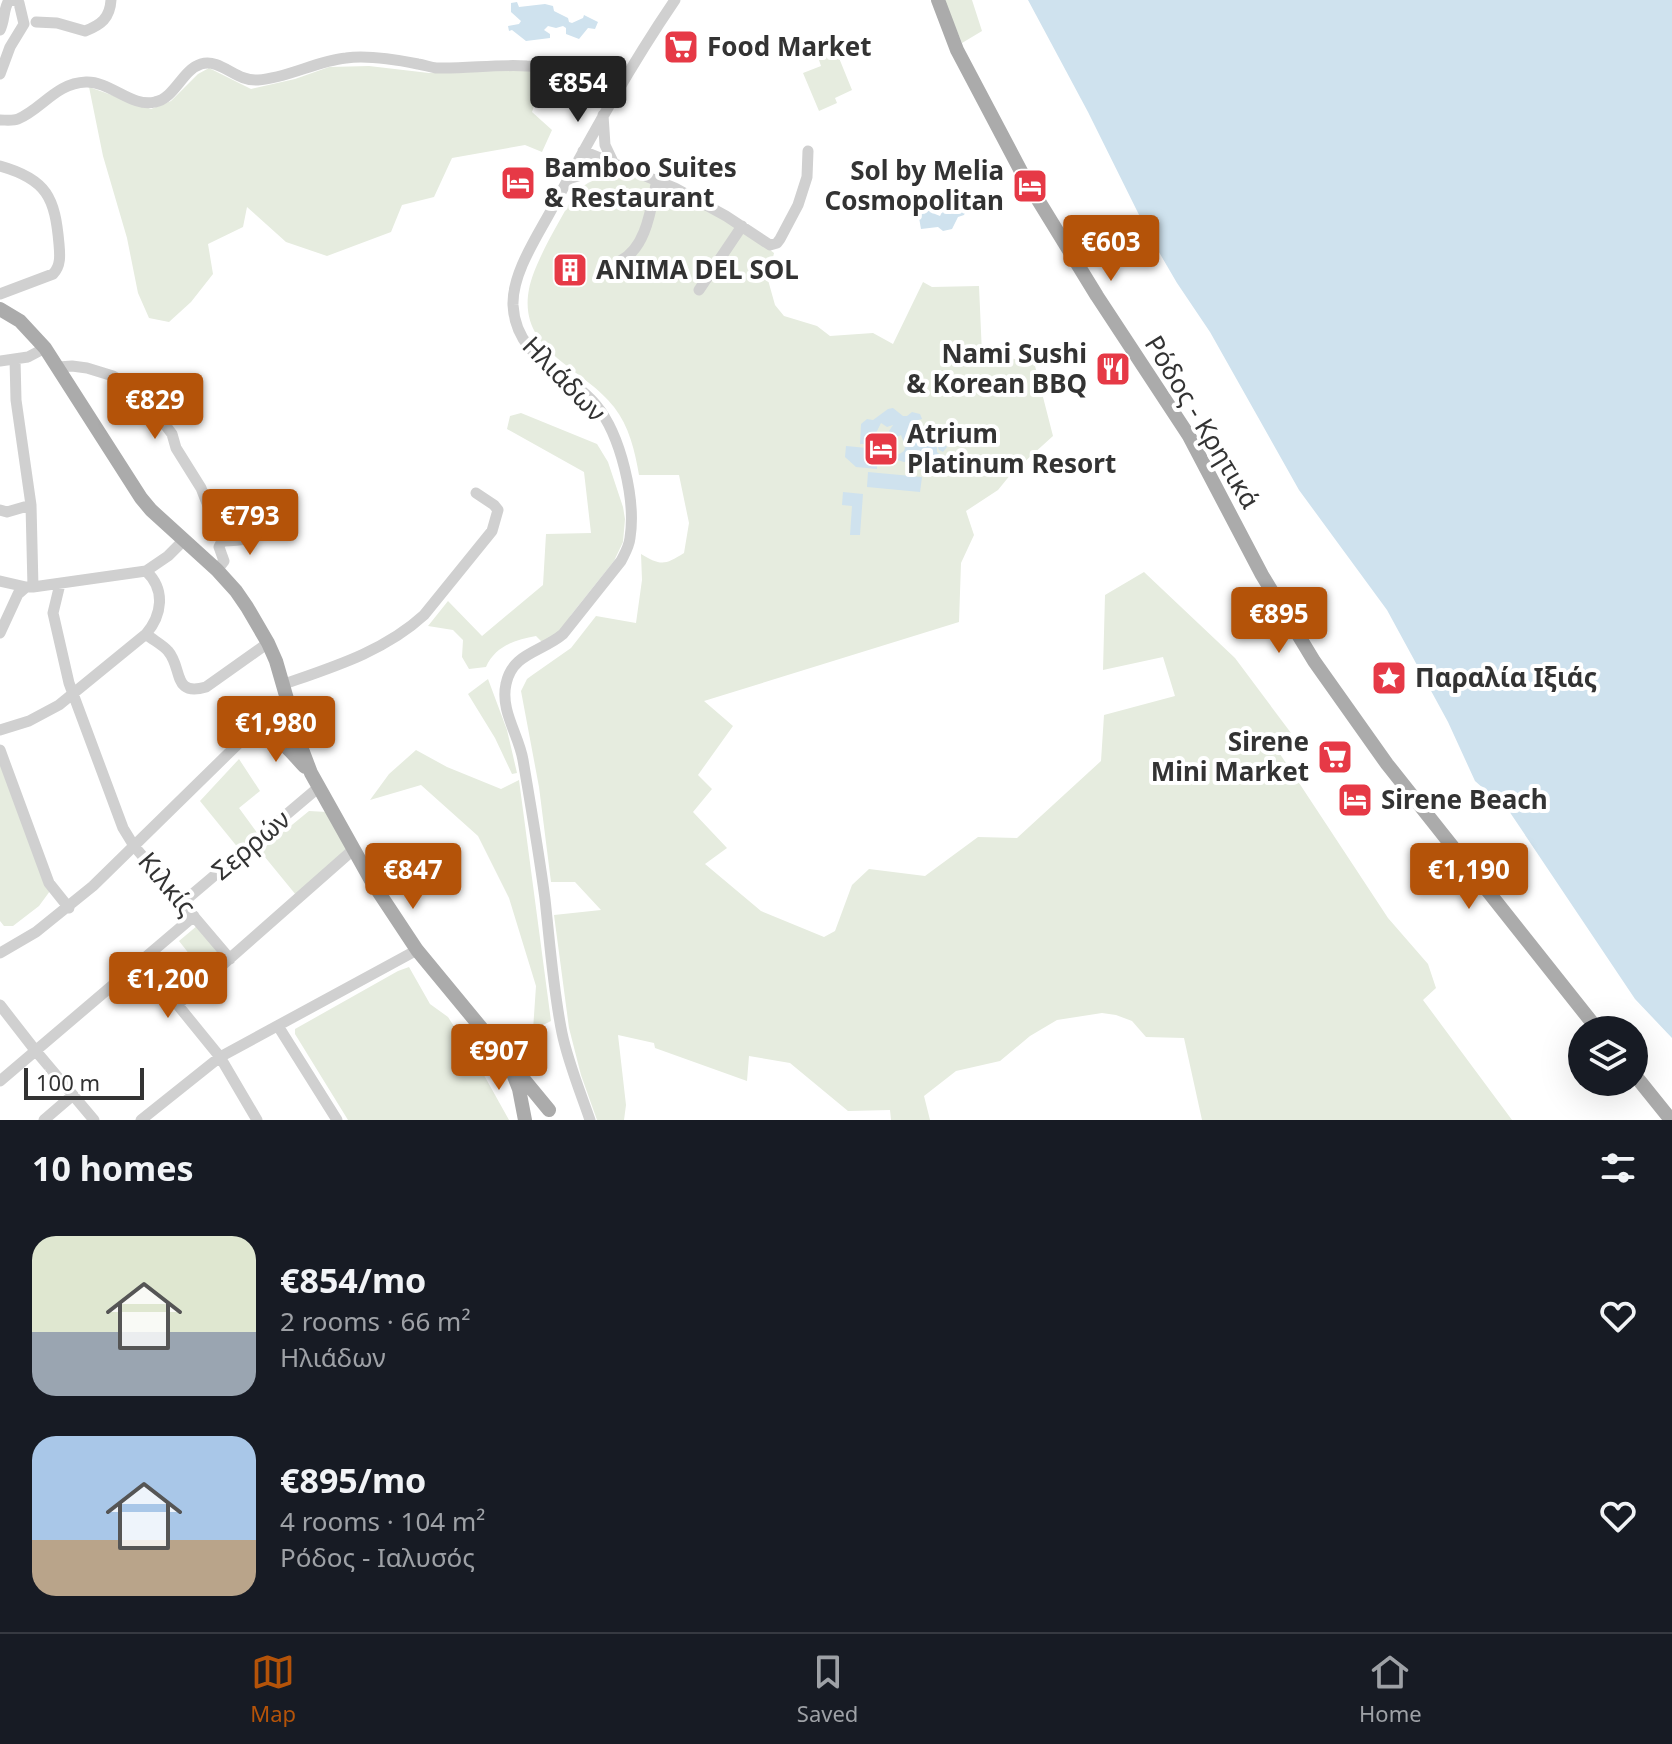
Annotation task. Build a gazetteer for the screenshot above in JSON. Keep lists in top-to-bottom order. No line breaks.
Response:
{"streets":{"main road":["Ρόδος - Κρητικά"],"street":["Ηλιάδων","Σερρών","Κιλκίς"]},"crossings":[["Σερρών","Κιλκίς"]],"places":{"supermarket":["Food Market","Sirene Mini Market"],"hotel":["Bamboo Suites & Restaurant","Sol by Melia Cosmopolitan","Atrium Platinum Resort","Sirene Beach"],"building":["ANIMA DEL SOL"],"restaurant":["Nami Sushi & Korean BBQ"],"place":["Παραλία Ιξιάς"]},"scale_bar":"100 m","page":{"price":["€854","€603","€829","€793","€895","€1,980","€847","€1,190","€1,200","€907"],"scale":"100 m","heading":"10 homes","list":[{"name":"€854/mo","note":"2 rooms · 66 m² · Ηλιάδων"},{"name":"€895/mo","note":"4 rooms · 104 m² · Ρόδος - Ιαλυσός"}],"tabs":["Map","Saved","Home"]}}
